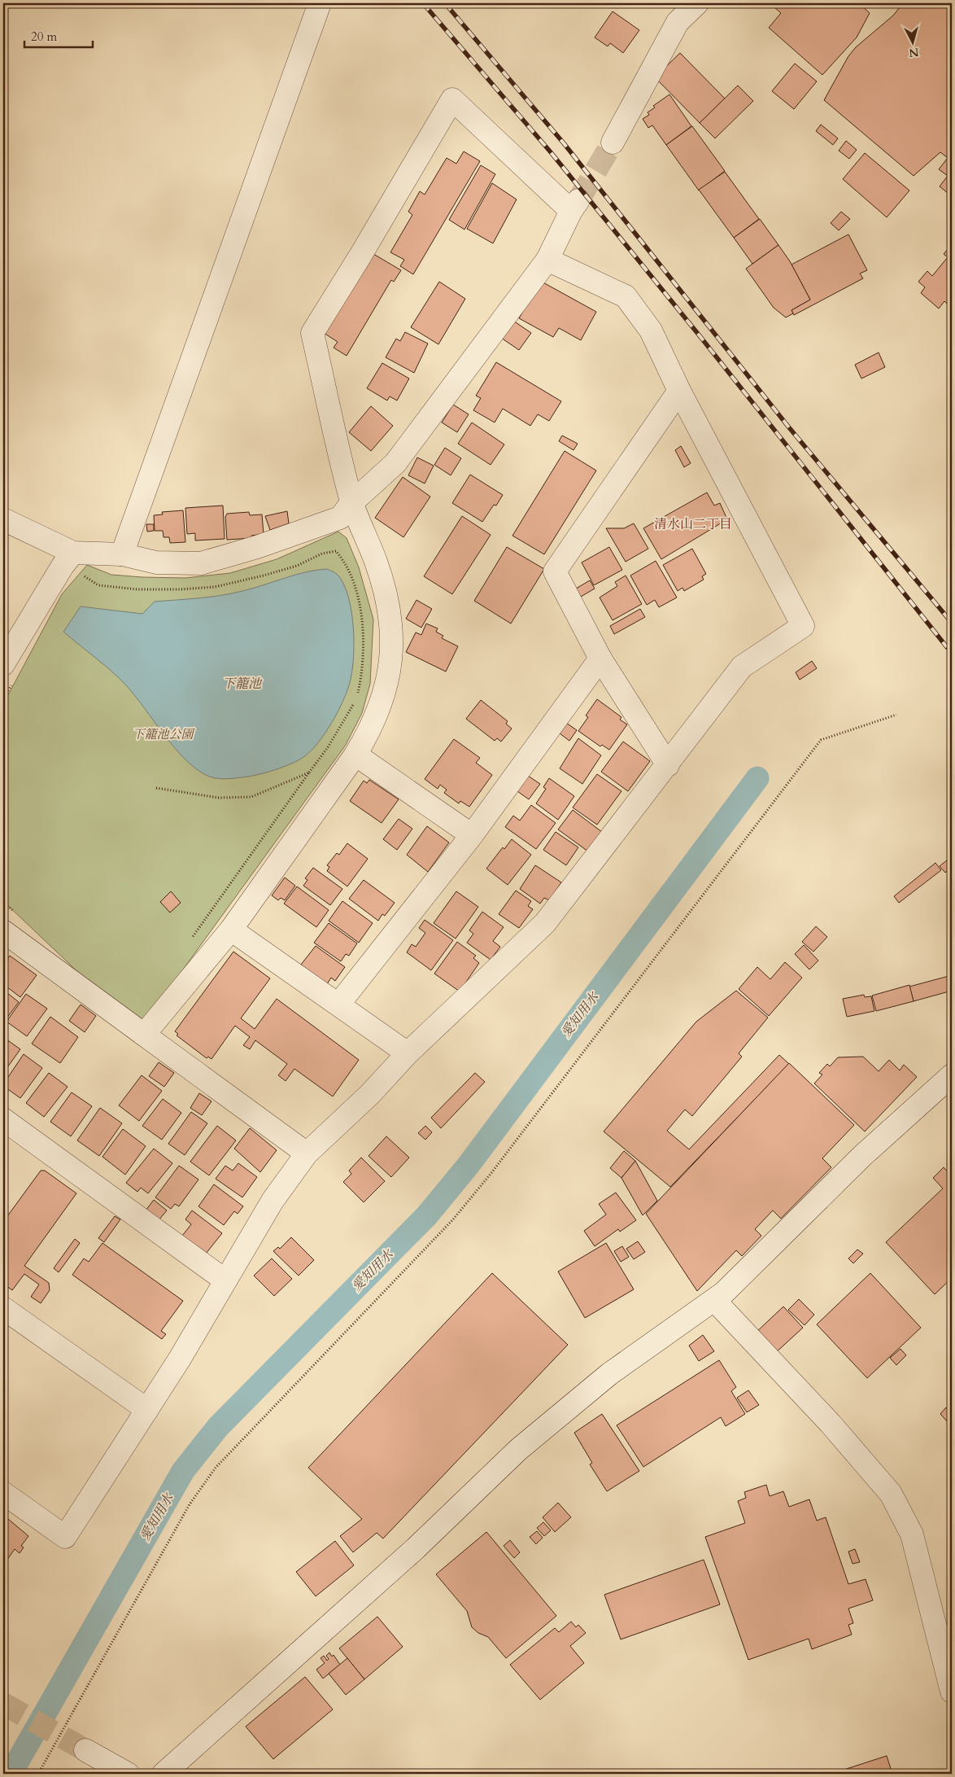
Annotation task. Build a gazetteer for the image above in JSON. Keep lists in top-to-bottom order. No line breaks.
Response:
{"districts":["清水山二丁目"],"water":["下籠池","愛知用水"],"parks":["下籠池公園"],"scale_bar":"20 m","north":"bottom"}
